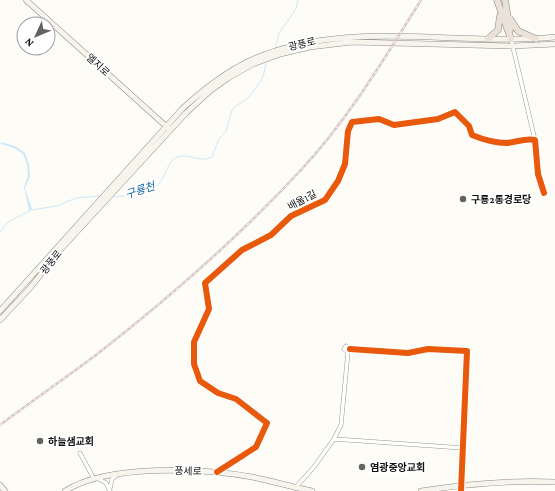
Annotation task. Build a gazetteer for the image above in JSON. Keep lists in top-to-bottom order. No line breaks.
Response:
{"streets":{"main road":["광풍로","엘지로","풍세로"],"street":["배울1길"]},"crossings":[["광풍로","엘지로"],["배울1길","풍세로"]],"water":["구룡천"],"places":["구룡2통경로당","하늘샘교회","염광중앙교회"],"north":"bottom left"}
